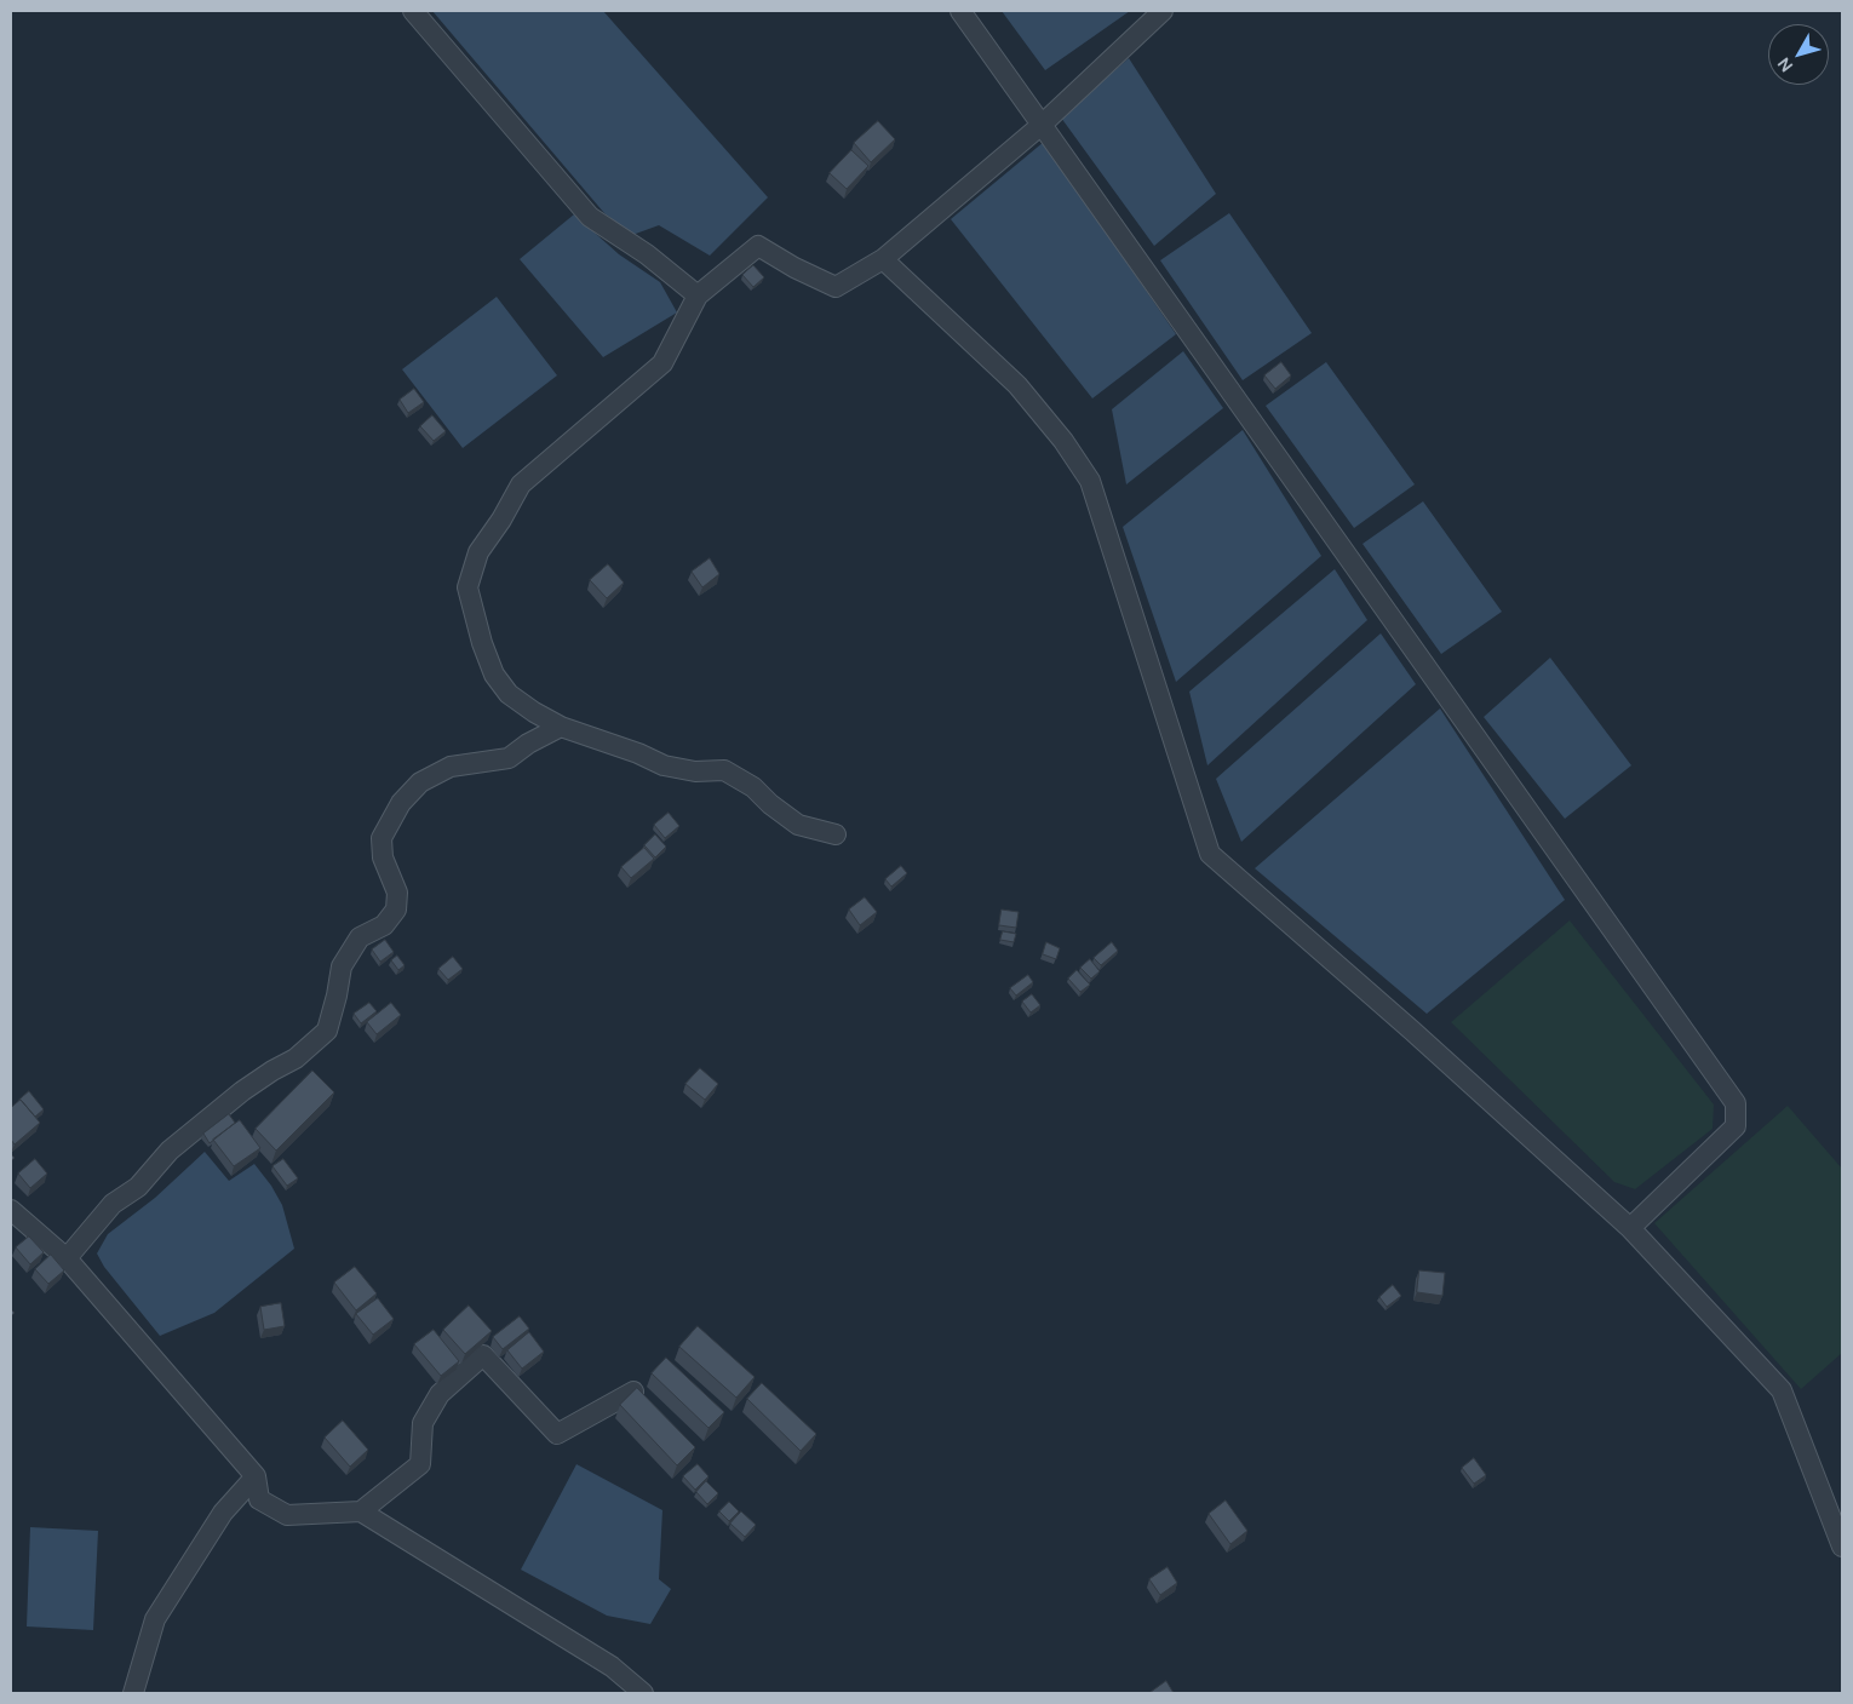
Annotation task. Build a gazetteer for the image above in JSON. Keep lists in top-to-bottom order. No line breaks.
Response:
{"north":"bottom left"}
